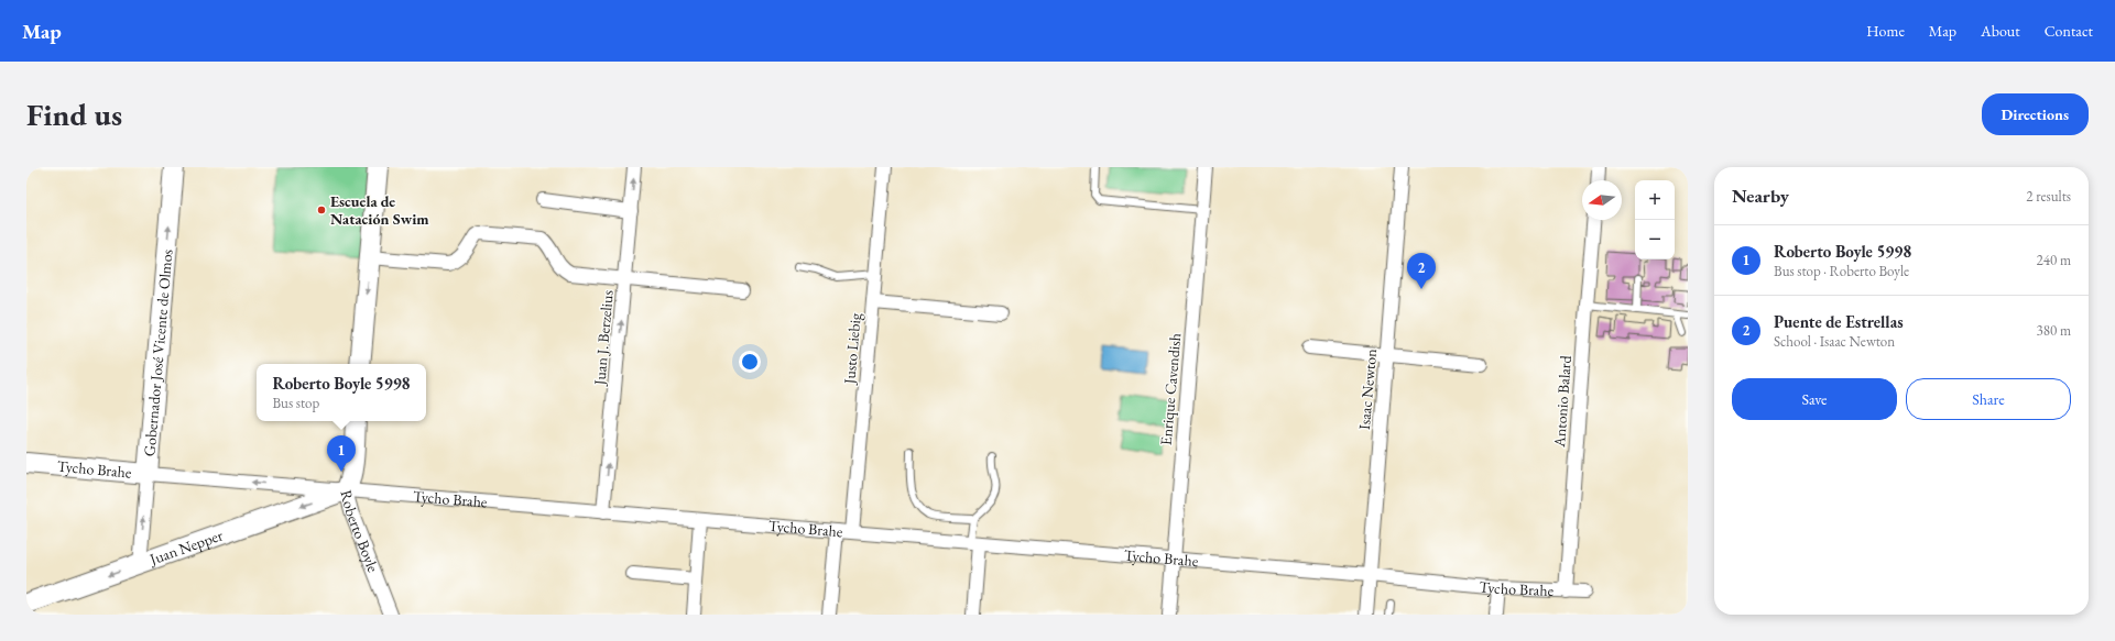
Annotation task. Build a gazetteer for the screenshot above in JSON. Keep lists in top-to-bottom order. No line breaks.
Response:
{"streets":{"main road":["Gobernador José Vicente de Olmos","Tycho Brahe","Roberto Boyle","Juan Nepper"],"street":["Juan J. Berzelius","Justo Liebig","Enrique Cavendish","Isaac Newton","Antonio Balard"]},"crossings":[["Juan J. Berzelius","Tycho Brahe"],["Justo Liebig","Tycho Brahe"],["Gobernador José Vicente de Olmos","Tycho Brahe"],["Gobernador José Vicente de Olmos","Juan Nepper"],["Enrique Cavendish","Tycho Brahe"],["Isaac Newton","Tycho Brahe"],["Antonio Balard","Tycho Brahe"],["Tycho Brahe","Roberto Boyle"],["Tycho Brahe","Juan Nepper"],["Roberto Boyle","Juan Nepper"]],"one_way":["Juan J. Berzelius","Gobernador José Vicente de Olmos","Juan Nepper"],"places":["Escuela de Natación Swim"],"north":"left","page":{"header":"Map","nav":["Home","Map","About","Contact"],"buttons":["Directions",["Save","Share"]],"title":"Find us","heading":["Nearby","2 results"],"map_buttons":["+","−"],"list":[{"mark":"1","name":"Roberto Boyle 5998","note":"Bus stop · Roberto Boyle","value":"240 m"},{"mark":"2","name":"Puente de Estrellas","note":"School · Isaac Newton","value":"380 m"}],"pins":["2","1"],"popup":["Roberto Boyle 5998","Bus stop"]}}
